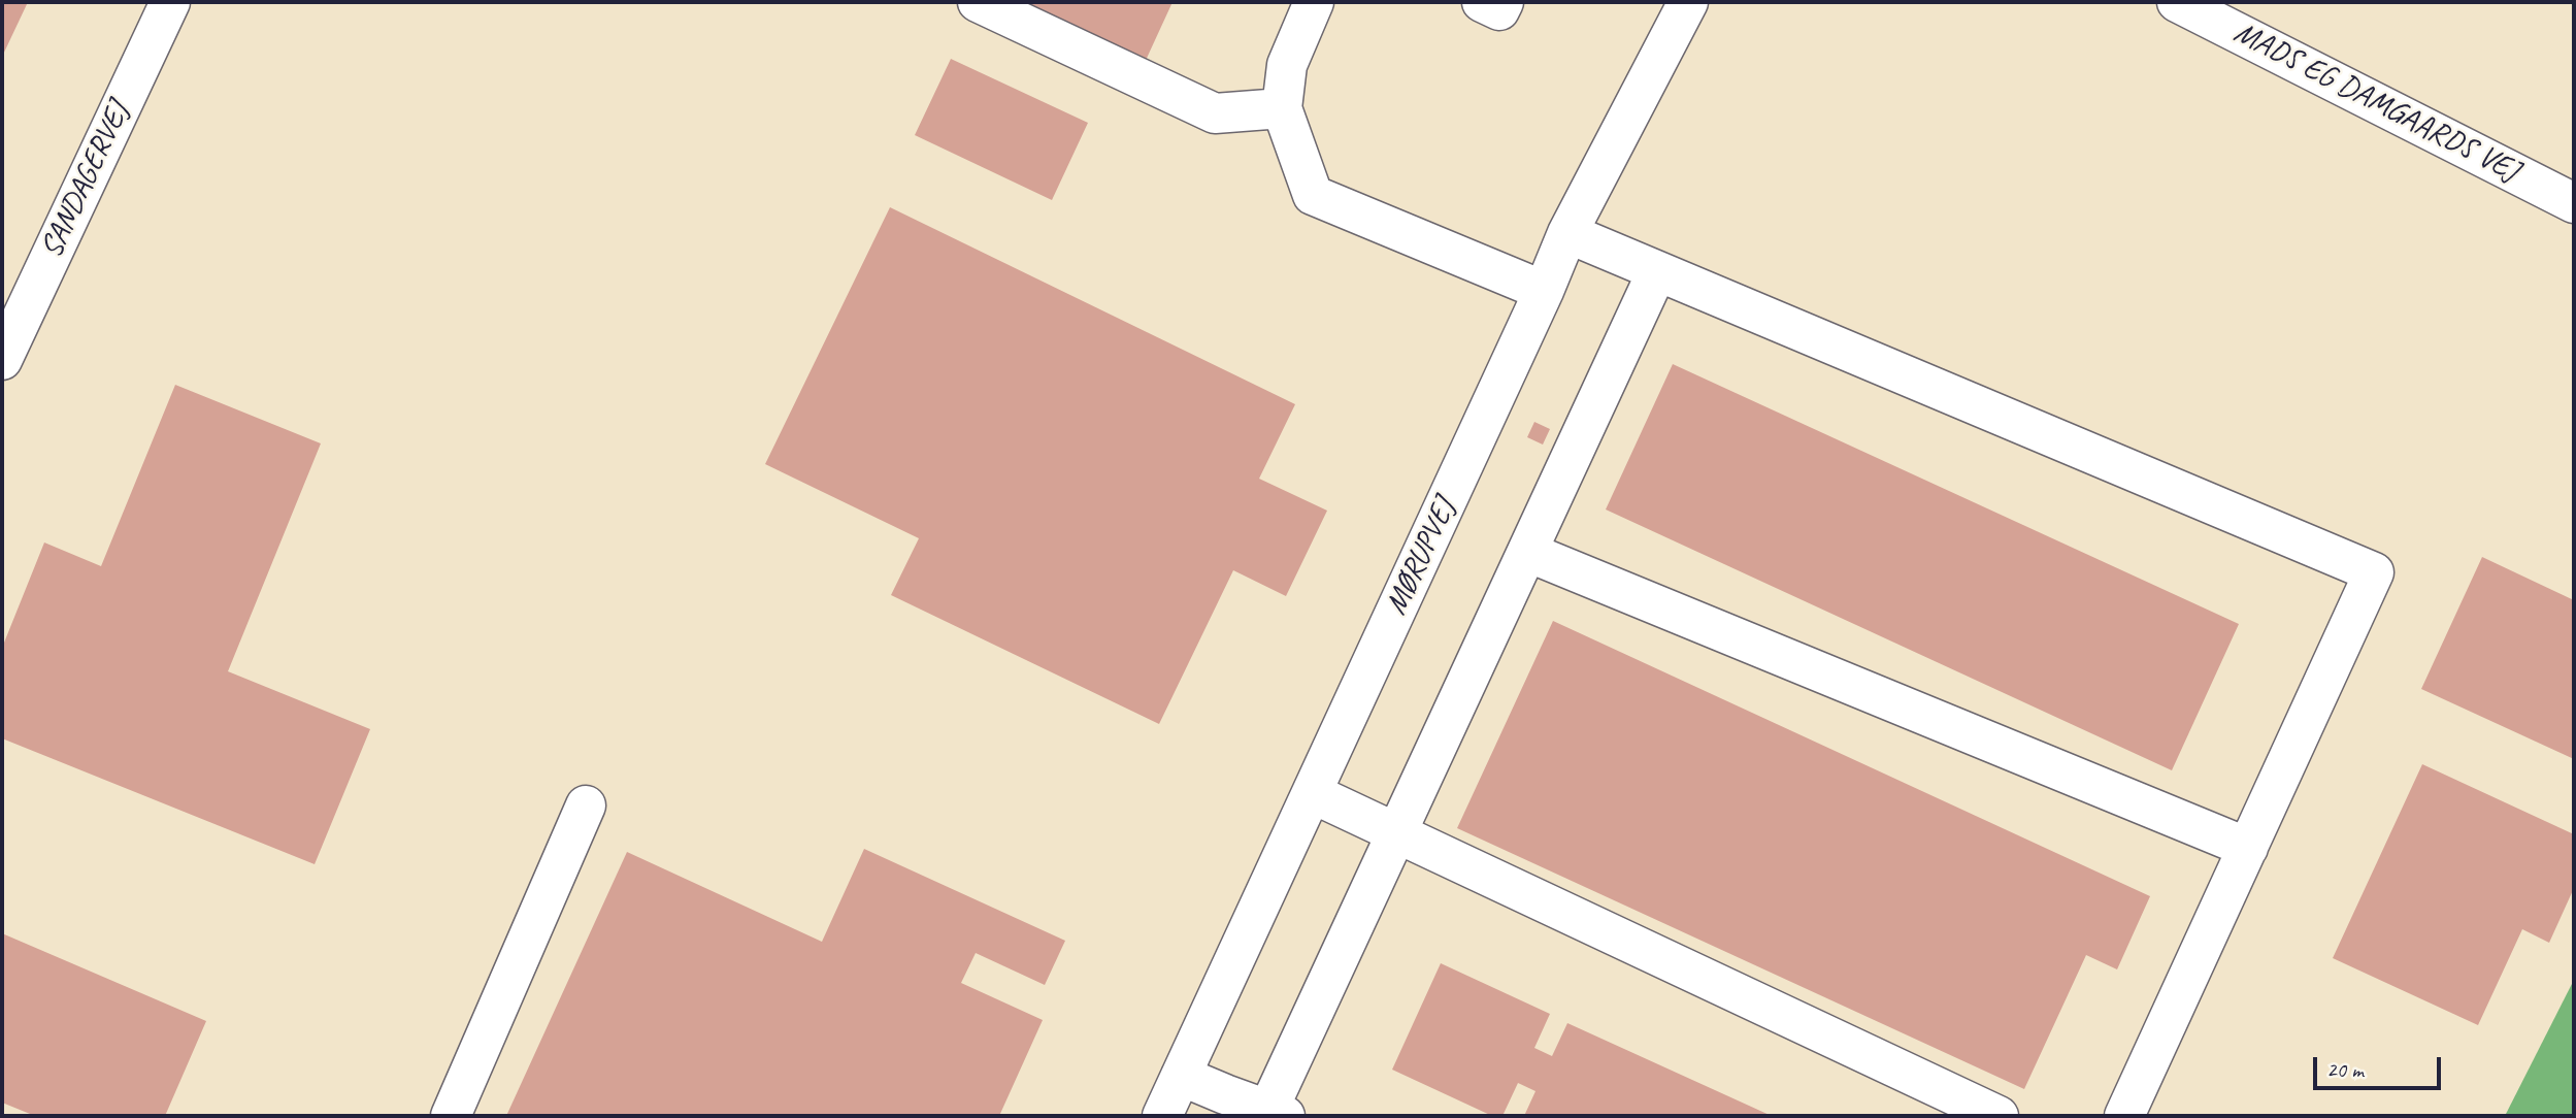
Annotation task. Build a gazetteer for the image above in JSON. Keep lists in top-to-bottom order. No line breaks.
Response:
{"streets":{"street":["MADS EG DAMGAARDS VEJ","SANDAGERVEJ","MØRUPVEJ"]},"scale_bar":"20 m"}
